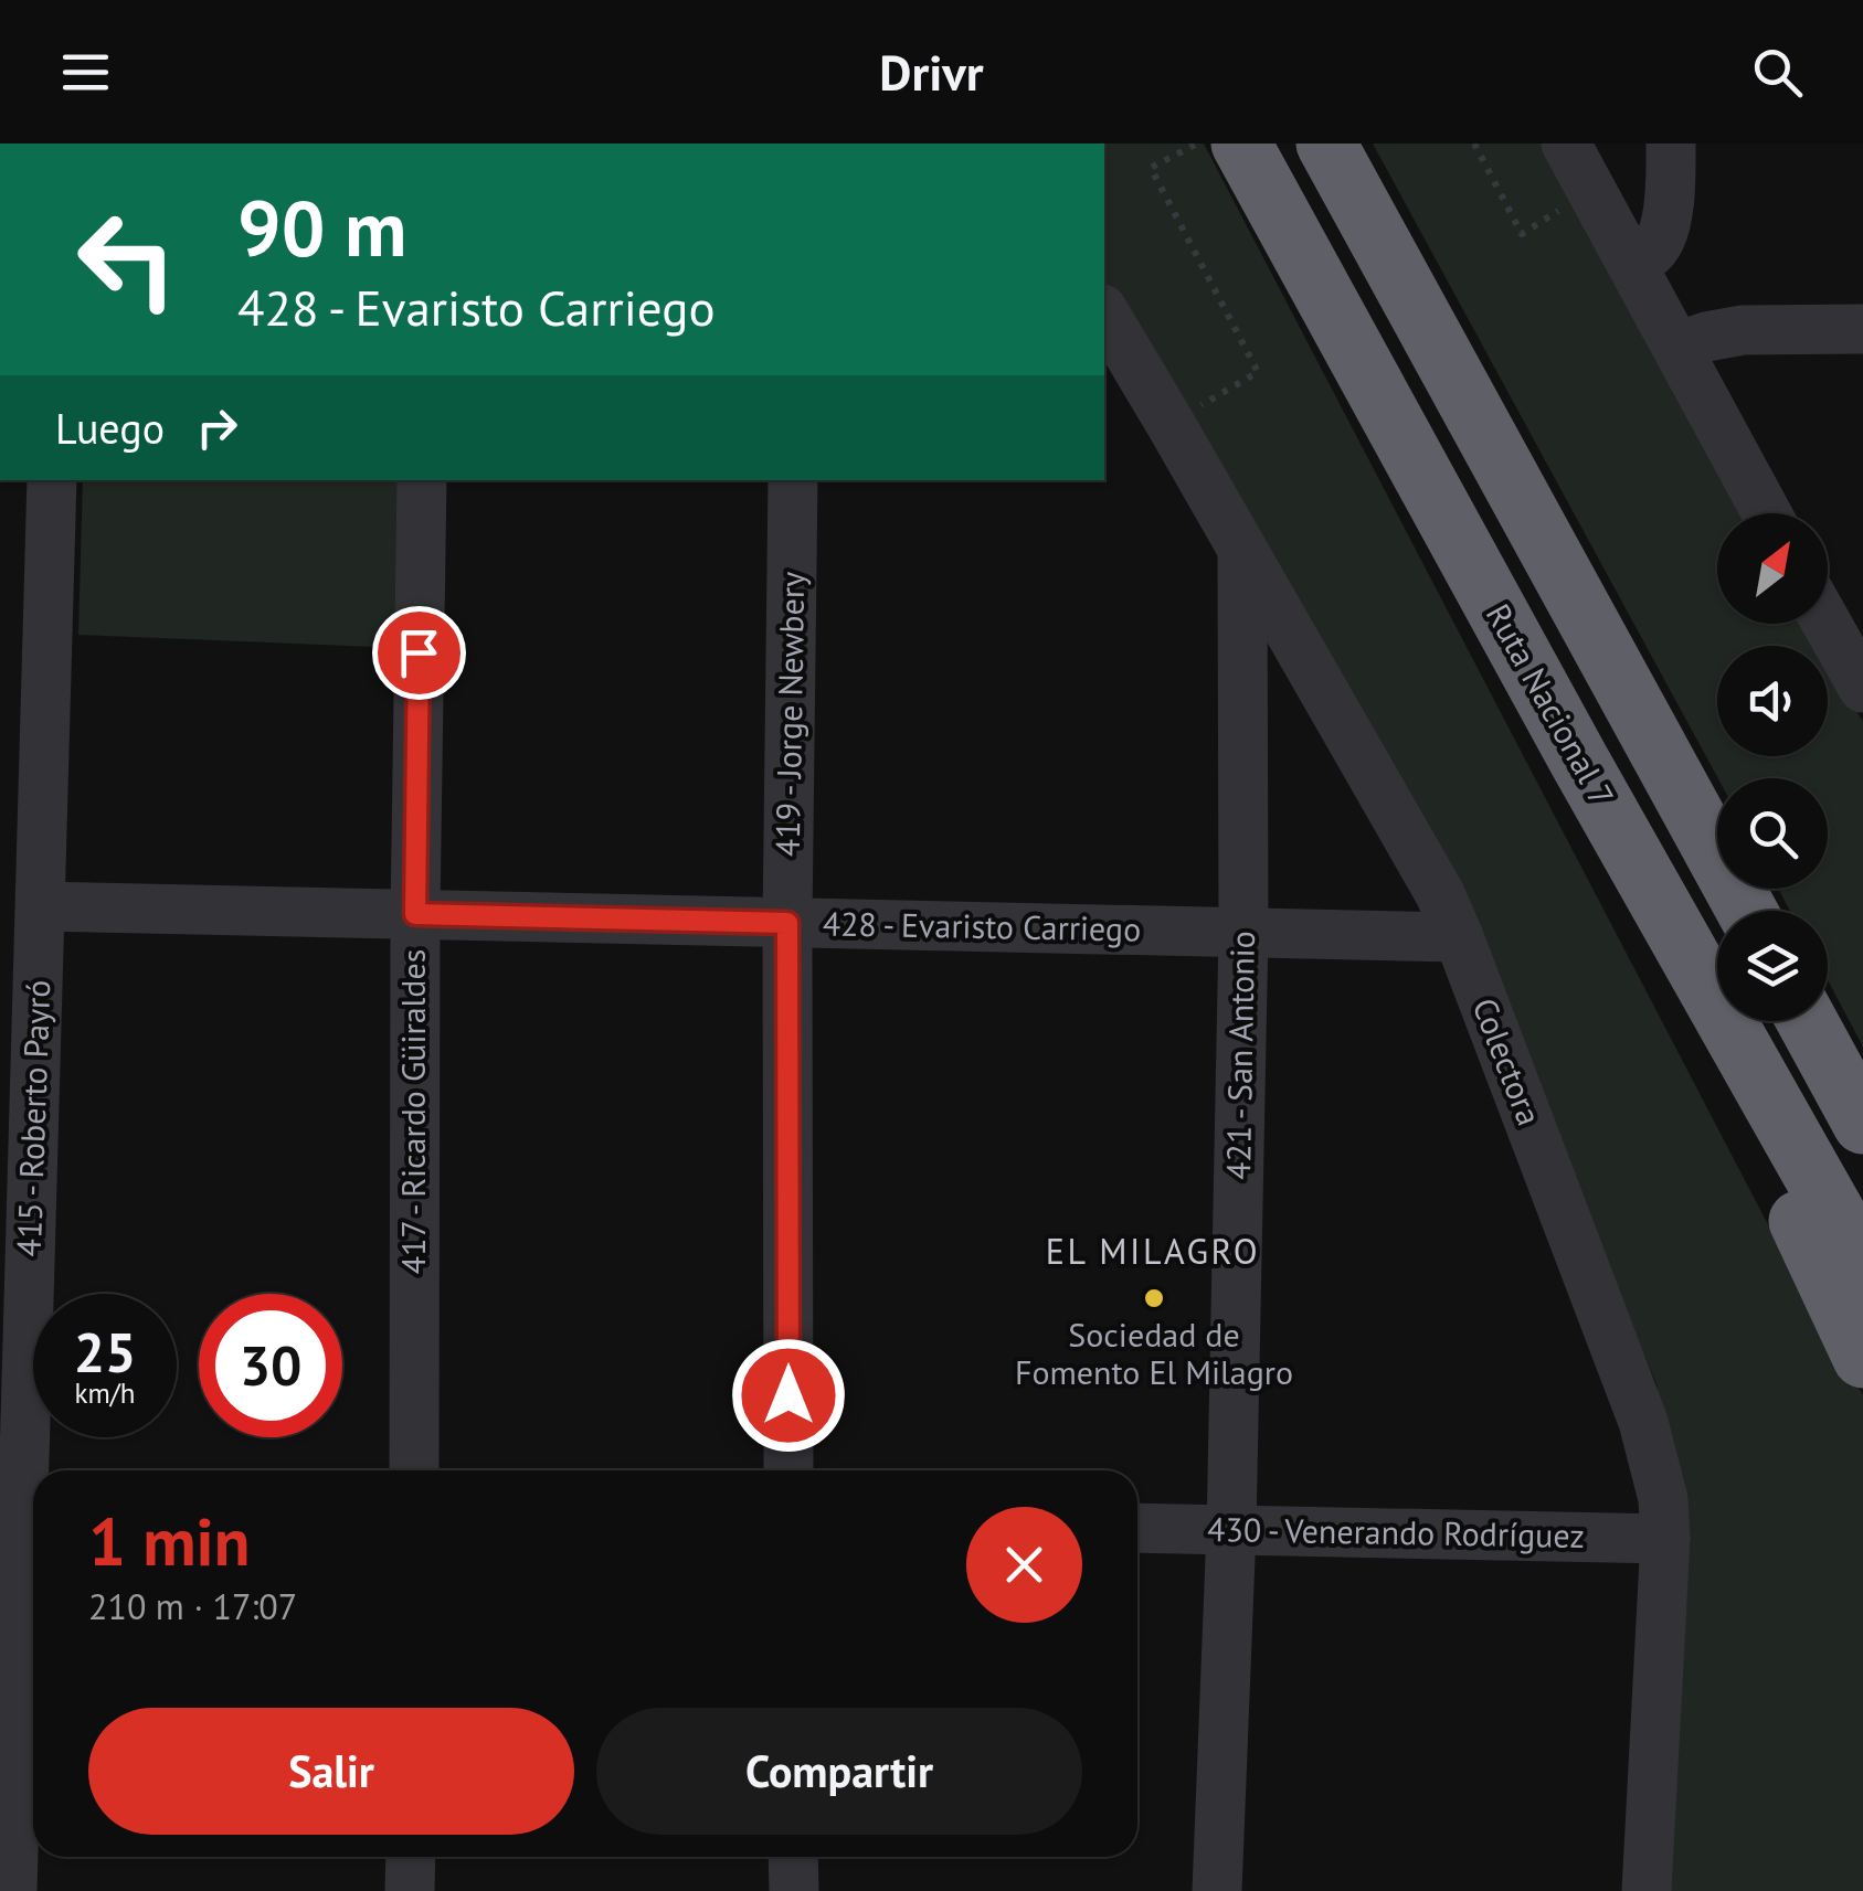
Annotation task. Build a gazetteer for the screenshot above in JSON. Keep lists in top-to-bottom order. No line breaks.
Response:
{"streets":{"highway":["Ruta Nacional 7"],"street":["419 - Jorge Newbery","428 - Evaristo Carriego","421 - San Antonio","Colectora","417 - Ricardo Güiraldes","415 - Roberto Payró","430 - Venerando Rodríguez"]},"crossings":[["419 - Jorge Newbery","428 - Evaristo Carriego"],["428 - Evaristo Carriego","421 - San Antonio"],["428 - Evaristo Carriego","Colectora"],["428 - Evaristo Carriego","417 - Ricardo Güiraldes"],["428 - Evaristo Carriego","415 - Roberto Payró"],["421 - San Antonio","Colectora"],["421 - San Antonio","430 - Venerando Rodríguez"],["Colectora","430 - Venerando Rodríguez"]],"districts":["EL MILAGRO"],"places":["Sociedad de Fomento El Milagro"],"north":"top right","page":{"header":"Drivr","turn":["90 m","428 - Evaristo Carriego"],"then":"Luego","speed":"25 km/h","limit":"30","heading":["1 min","210 m · 17:07"],"buttons":["Salir","Compartir"]}}
